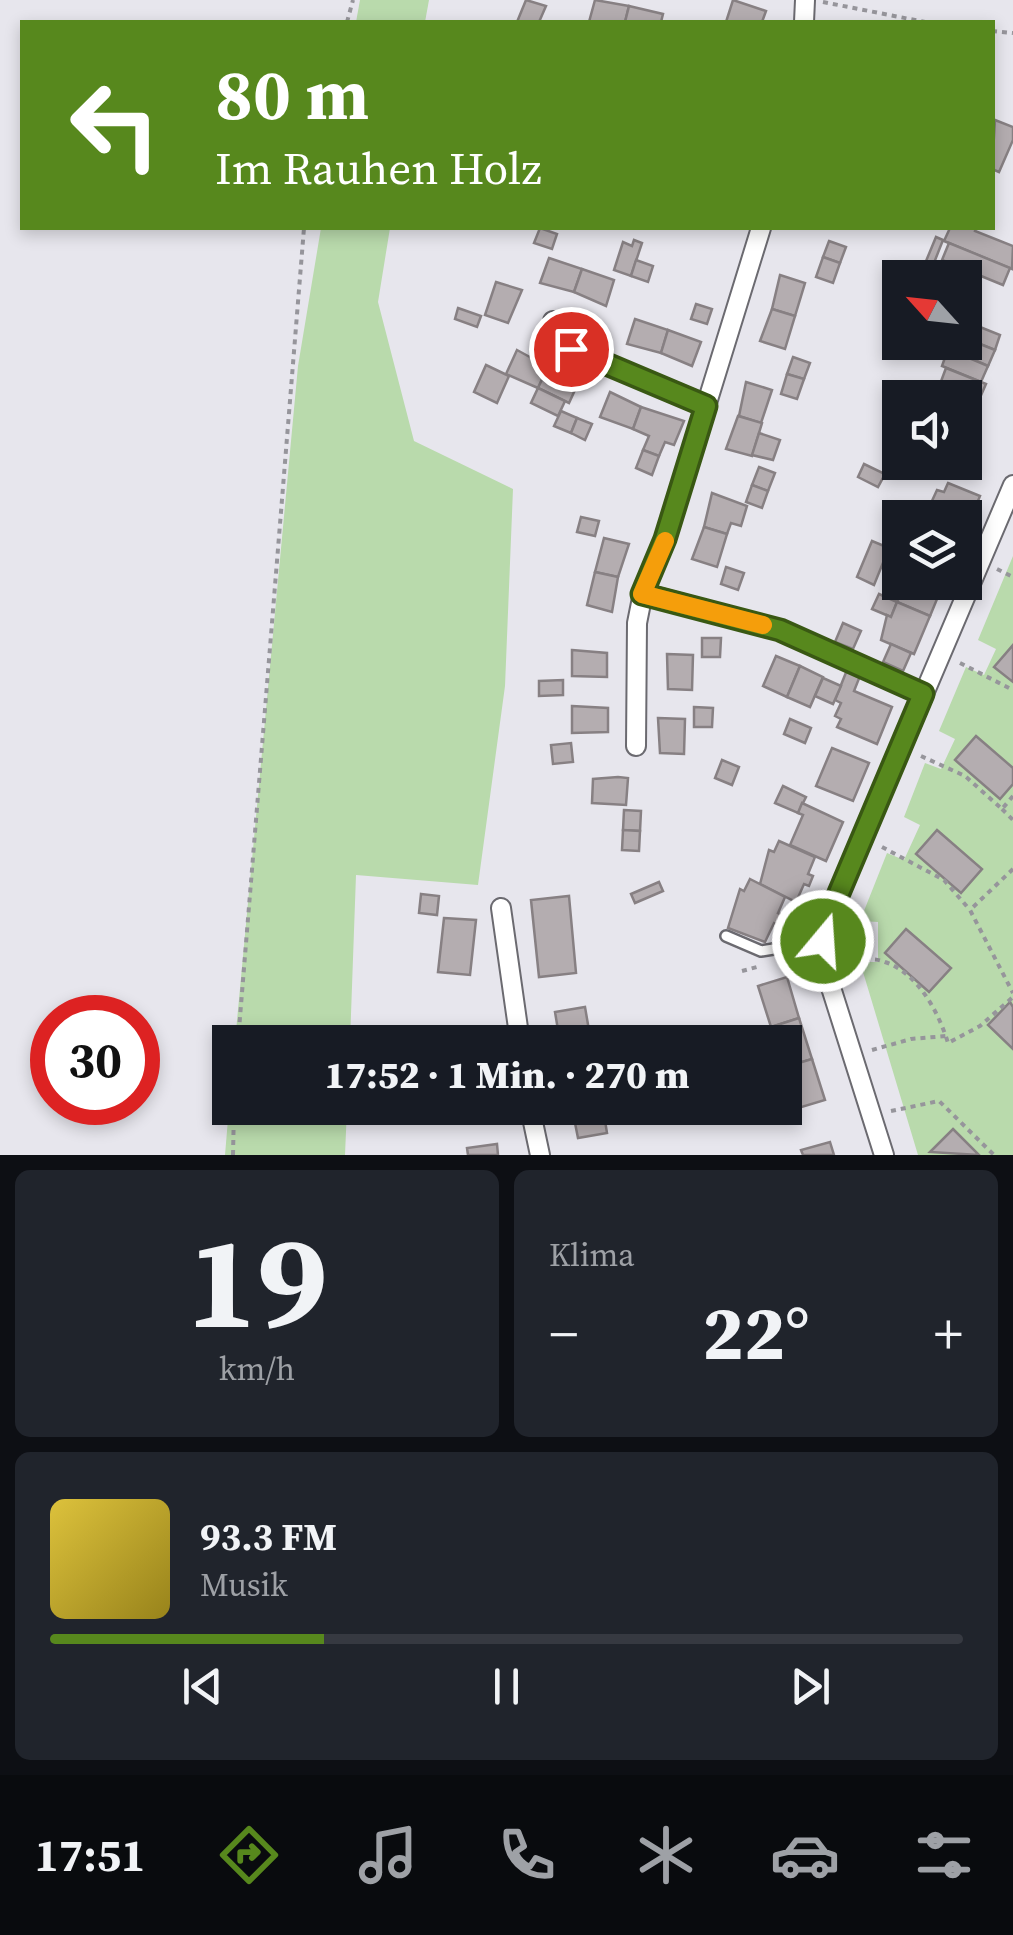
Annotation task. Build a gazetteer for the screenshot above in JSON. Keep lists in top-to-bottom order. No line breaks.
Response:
{"north":"top left","page":{"turn":["80 m","Im Rauhen Holz"],"limit":"30","trip":"17:52 · 1 Min. · 270 m","tile":[["19","km/h"],"Klima"],"heat":["−","22°","+"],"song":["93.3 FM","Musik"],"tabs":"17:51"}}
